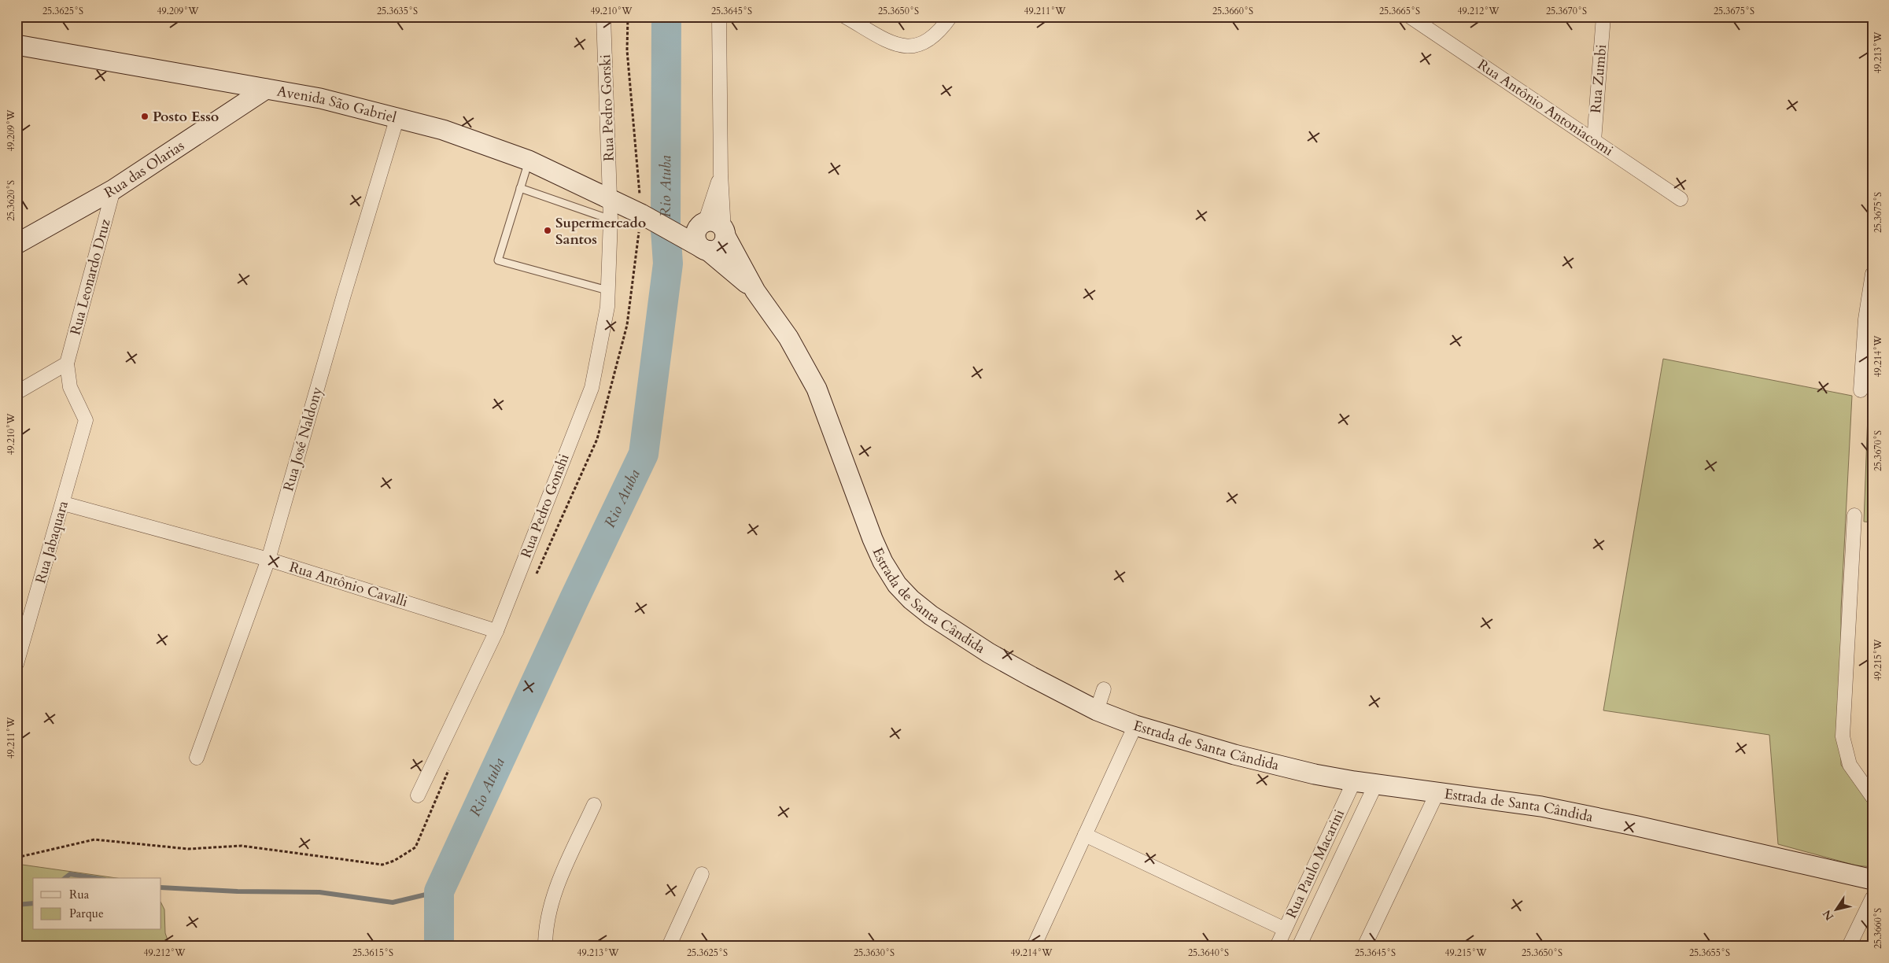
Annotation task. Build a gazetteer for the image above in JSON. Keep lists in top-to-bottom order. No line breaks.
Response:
{"streets":{"main road":["Avenida São Gabriel","Rua das Olarias","Estrada de Santa Cândida"],"street":["Rua Zumbi","Rua Pedro Gorski","Rua Antônio Antoniacomi","Rua Leonardo Druz","Rua José Naldony","Rua Pedro Gonshi","Rua Jabaquara","Rua Antônio Cavalli","Rua Paulo Macarini"]},"crossings":[["Rua Zumbi","Rua Antônio Antoniacomi"],["Avenida São Gabriel","Rua Pedro Gorski"],["Avenida São Gabriel","Rua das Olarias"],["Avenida São Gabriel","Rua José Naldony"],["Avenida São Gabriel","Rua Pedro Gonshi"],["Avenida São Gabriel","Estrada de Santa Cândida"],["Rua Pedro Gorski","Rua Pedro Gonshi"],["Rua das Olarias","Rua Leonardo Druz"],["Rua Leonardo Druz","Rua Jabaquara"],["Rua José Naldony","Rua Antônio Cavalli"],["Rua Pedro Gonshi","Rua Antônio Cavalli"],["Rua Jabaquara","Rua Antônio Cavalli"],["Estrada de Santa Cândida","Rua Paulo Macarini"]],"water":["Rio Atuba"],"places":["Posto Esso","Supermercado Santos"],"legend":["Rua","Parque"],"north":"bottom left","coordinates":["25.3625°S","49.209°W","25.3635°S","49.210°W","25.3645°S","25.3650°S","49.211°W","25.3660°S","25.3665°S","49.212°W","25.3670°S","25.3675°S","49.213°W","25.3620°S","49.214°W","49.215°W","25.3615°S","25.3630°S","25.3640°S","25.3655°S"]}
